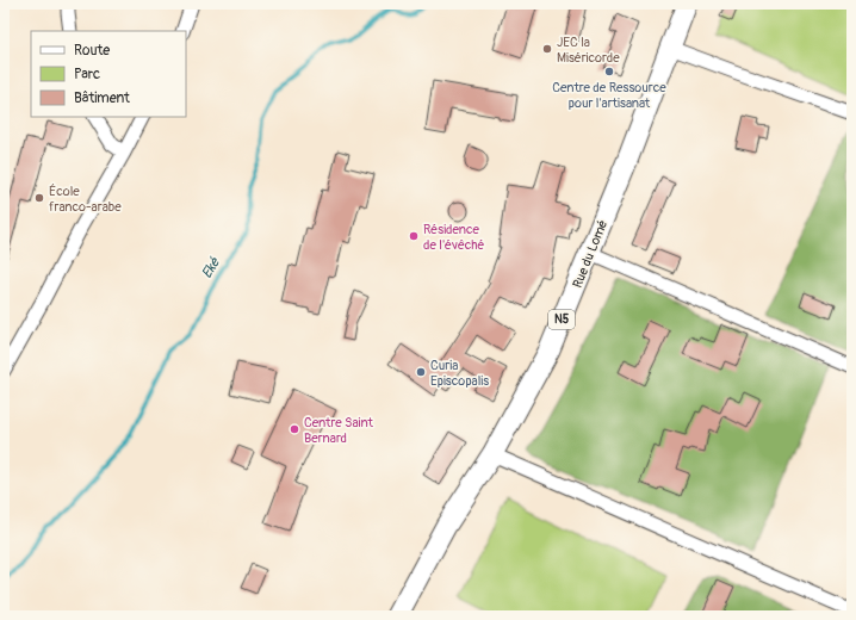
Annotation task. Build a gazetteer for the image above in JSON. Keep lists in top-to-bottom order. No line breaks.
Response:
{"streets":{"main road":["Rue du Lomé","N5"]},"water":["Eké"],"places":["JEC la Miséricorde","Centre de Ressource pour l'artisanat","École franco-arabe","Résidence de l'évêché","Curia Episcopalis","Centre Saint Bernard"],"legend":["Route","Parc","Bâtiment"]}
